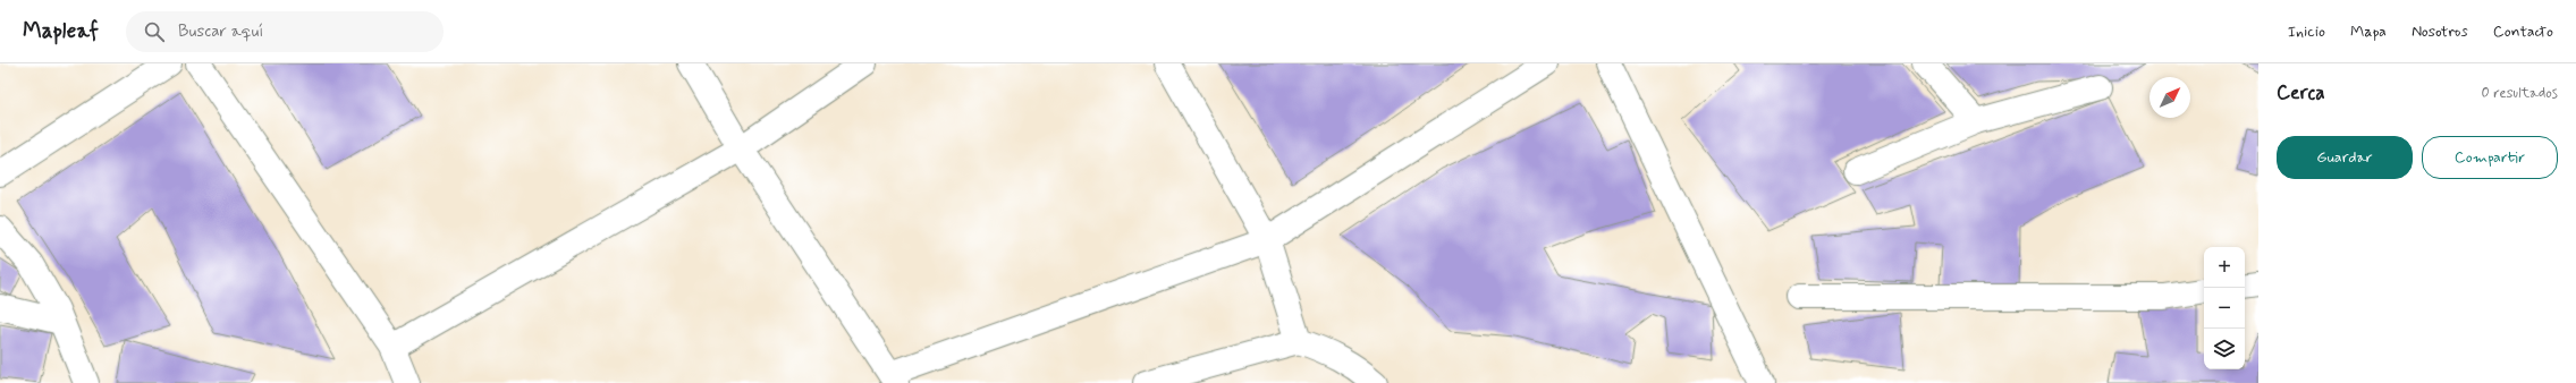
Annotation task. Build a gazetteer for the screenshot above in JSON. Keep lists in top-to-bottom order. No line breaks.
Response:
{"north":"top right","page":{"header":"Mapleaf","search":"Buscar aquí","nav":["Inicio","Mapa","Nosotros","Contacto"],"heading":["Cerca","0 resultados"],"buttons":["Guardar","Compartir"],"map_buttons":["+","−"]}}
